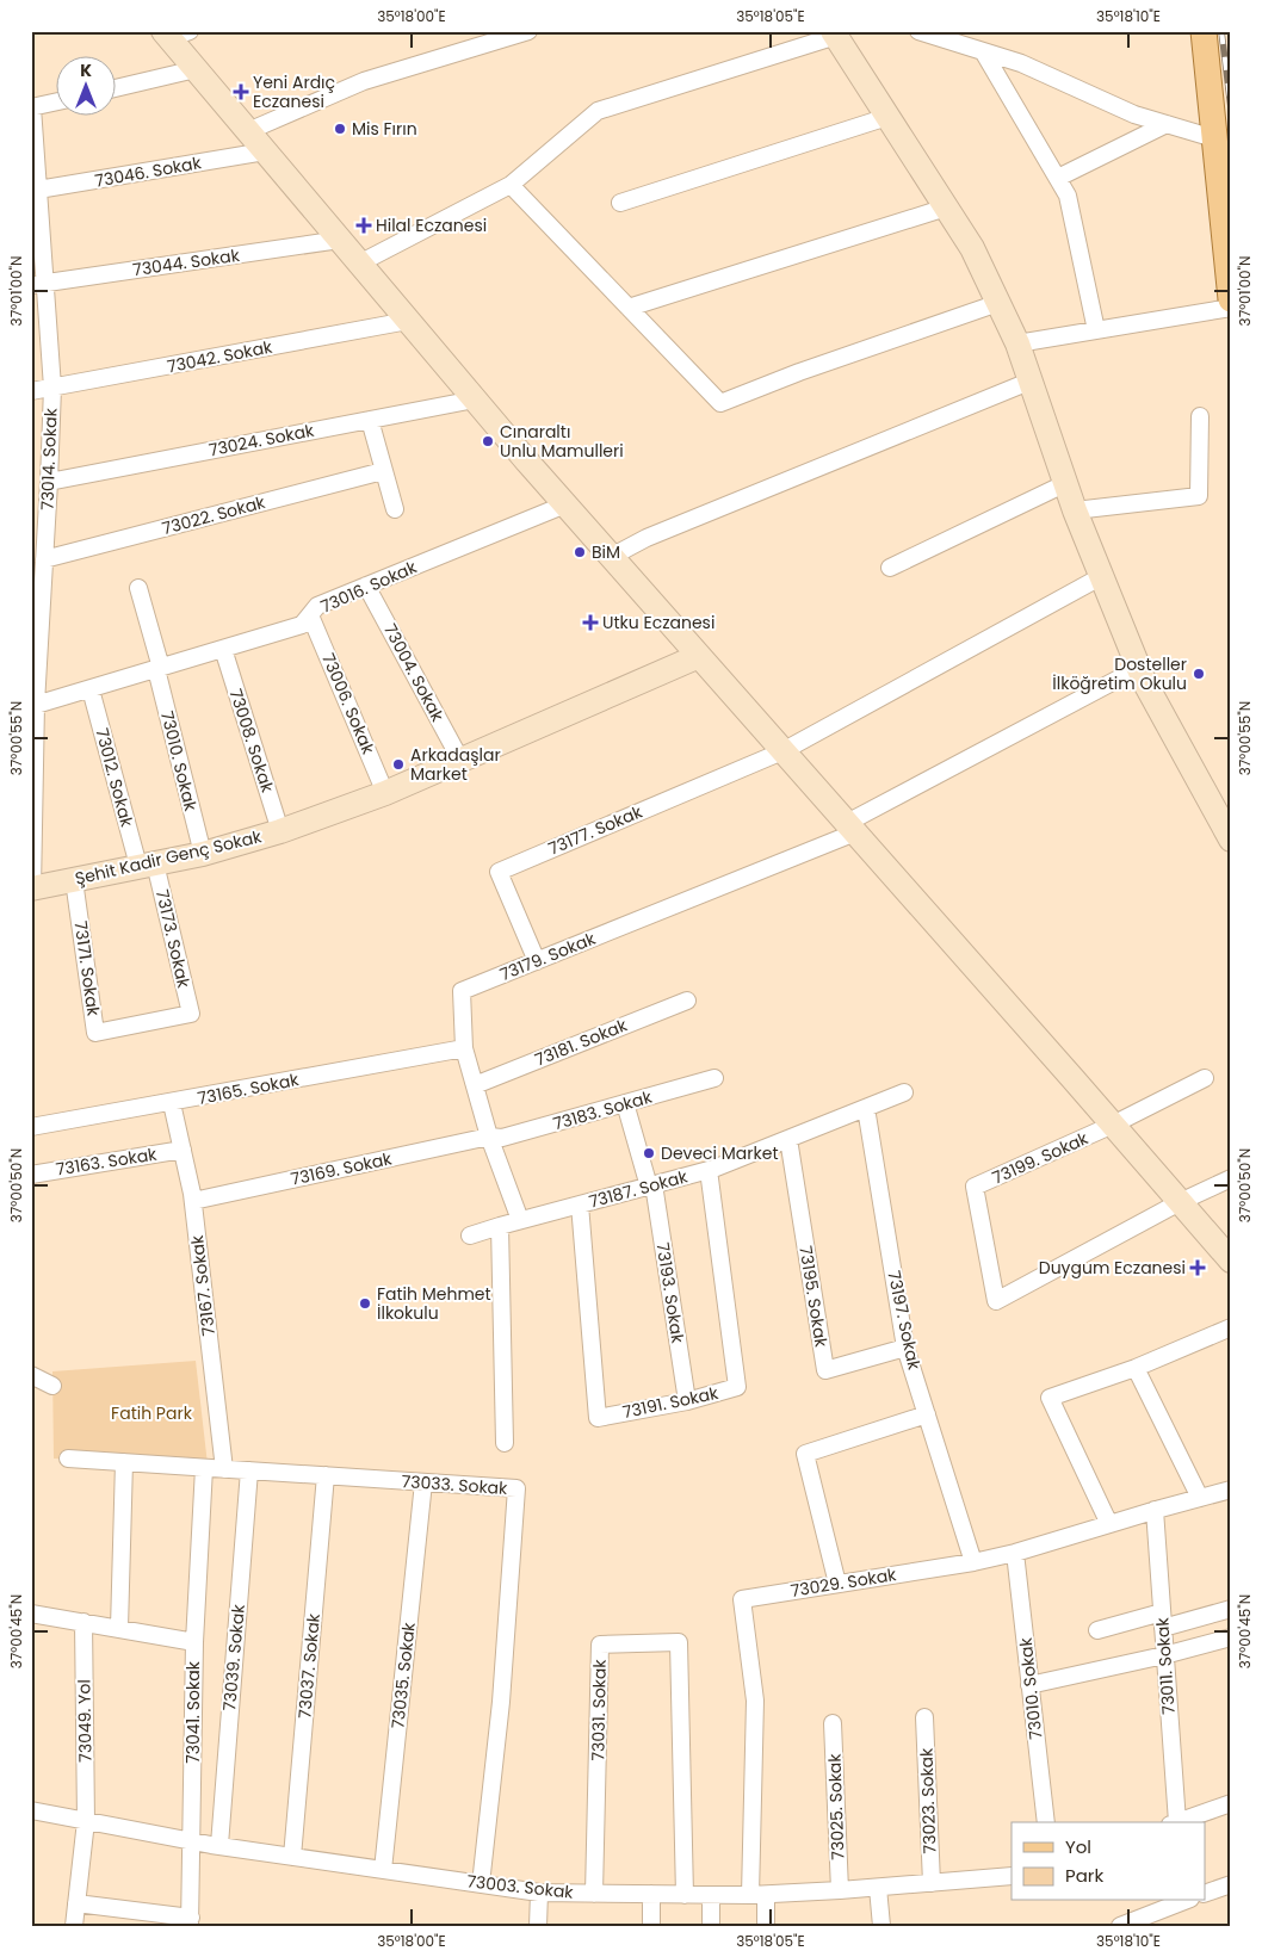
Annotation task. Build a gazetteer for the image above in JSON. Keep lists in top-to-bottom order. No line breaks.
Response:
{"streets":{"main road":["Şehit Kadir Genç Sokak"],"street":["73046. Sokak","73044. Sokak","73042. Sokak","73024. Sokak","73014. Sokak","73022. Sokak","73016. Sokak","73004. Sokak","73006. Sokak","73008. Sokak","73010. Sokak","73012. Sokak","73177. Sokak","73173. Sokak","73179. Sokak","73171. Sokak","73181. Sokak","73165. Sokak","73183. Sokak","73199. Sokak","73163. Sokak","73169. Sokak","73187. Sokak","73167. Sokak","73193. Sokak","73195. Sokak","73197. Sokak","73191. Sokak","73033. Sokak","73029. Sokak","73039. Sokak","73037. Sokak","73011. Sokak","73035. Sokak","73031. Sokak","73041. Sokak","73049. Yol","73023. Sokak","73025. Sokak","73003. Sokak"]},"crossings":[["73046. Sokak","73014. Sokak"],["73044. Sokak","73014. Sokak"],["73042. Sokak","73014. Sokak"],["73024. Sokak","73014. Sokak"],["73014. Sokak","73022. Sokak"],["73014. Sokak","73016. Sokak"],["73014. Sokak","Şehit Kadir Genç Sokak"],["73016. Sokak","73004. Sokak"],["73016. Sokak","73006. Sokak"],["73016. Sokak","73008. Sokak"],["73016. Sokak","73010. Sokak"],["73016. Sokak","73012. Sokak"],["73004. Sokak","Şehit Kadir Genç Sokak"],["73006. Sokak","Şehit Kadir Genç Sokak"],["73008. Sokak","Şehit Kadir Genç Sokak"],["73010. Sokak","Şehit Kadir Genç Sokak"],["73010. Sokak","73029. Sokak"],["73012. Sokak","Şehit Kadir Genç Sokak"],["73012. Sokak","73173. Sokak"],["73177. Sokak","73179. Sokak"],["Şehit Kadir Genç Sokak","73173. Sokak"],["Şehit Kadir Genç Sokak","73171. Sokak"],["73173. Sokak","73171. Sokak"],["73179. Sokak","73181. Sokak"],["73179. Sokak","73165. Sokak"],["73179. Sokak","73183. Sokak"],["73179. Sokak","73169. Sokak"],["73179. Sokak","73187. Sokak"],["73165. Sokak","73167. Sokak"],["73183. Sokak","73169. Sokak"],["73183. Sokak","73193. Sokak"],["73163. Sokak","73167. Sokak"],["73169. Sokak","73167. Sokak"],["73187. Sokak","73193. Sokak"],["73187. Sokak","73195. Sokak"],["73187. Sokak","73197. Sokak"],["73187. Sokak","73191. Sokak"],["73167. Sokak","73033. Sokak"],["73193. Sokak","73191. Sokak"],["73195. Sokak","73197. Sokak"],["73197. Sokak","73029. Sokak"],["73033. Sokak","73039. Sokak"],["73033. Sokak","73037. Sokak"],["73033. Sokak","73035. Sokak"],["73033. Sokak","73003. Sokak"],["73029. Sokak","73011. Sokak"],["73029. Sokak","73003. Sokak"],["73039. Sokak","73003. Sokak"],["73037. Sokak","73003. Sokak"],["73035. Sokak","73003. Sokak"],["73031. Sokak","73003. Sokak"],["73041. Sokak","73049. Yol"],["73041. Sokak","73003. Sokak"],["73049. Yol","73003. Sokak"],["73023. Sokak","73003. Sokak"],["73025. Sokak","73003. Sokak"]],"parks":["Fatih Park"],"places":{"health":["Yeni Ardıç Eczanesi","Hilal Eczanesi","Utku Eczanesi","Duygum Eczanesi"],"other":["Mis Fırın","Cınaraltı Unlu Mamulleri","BiM","Dosteller İlköğretim Okulu","Arkadaşlar Market","Deveci Market","Fatih Mehmet İlkokulu"]},"legend":["Yol","Park"],"north":"top","coordinates":["35°18'00\"E","35°18'05\"E","35°18'10\"E","37°01'00\"N","37°00'55\"N","37°00'50\"N","37°00'45\"N"]}
